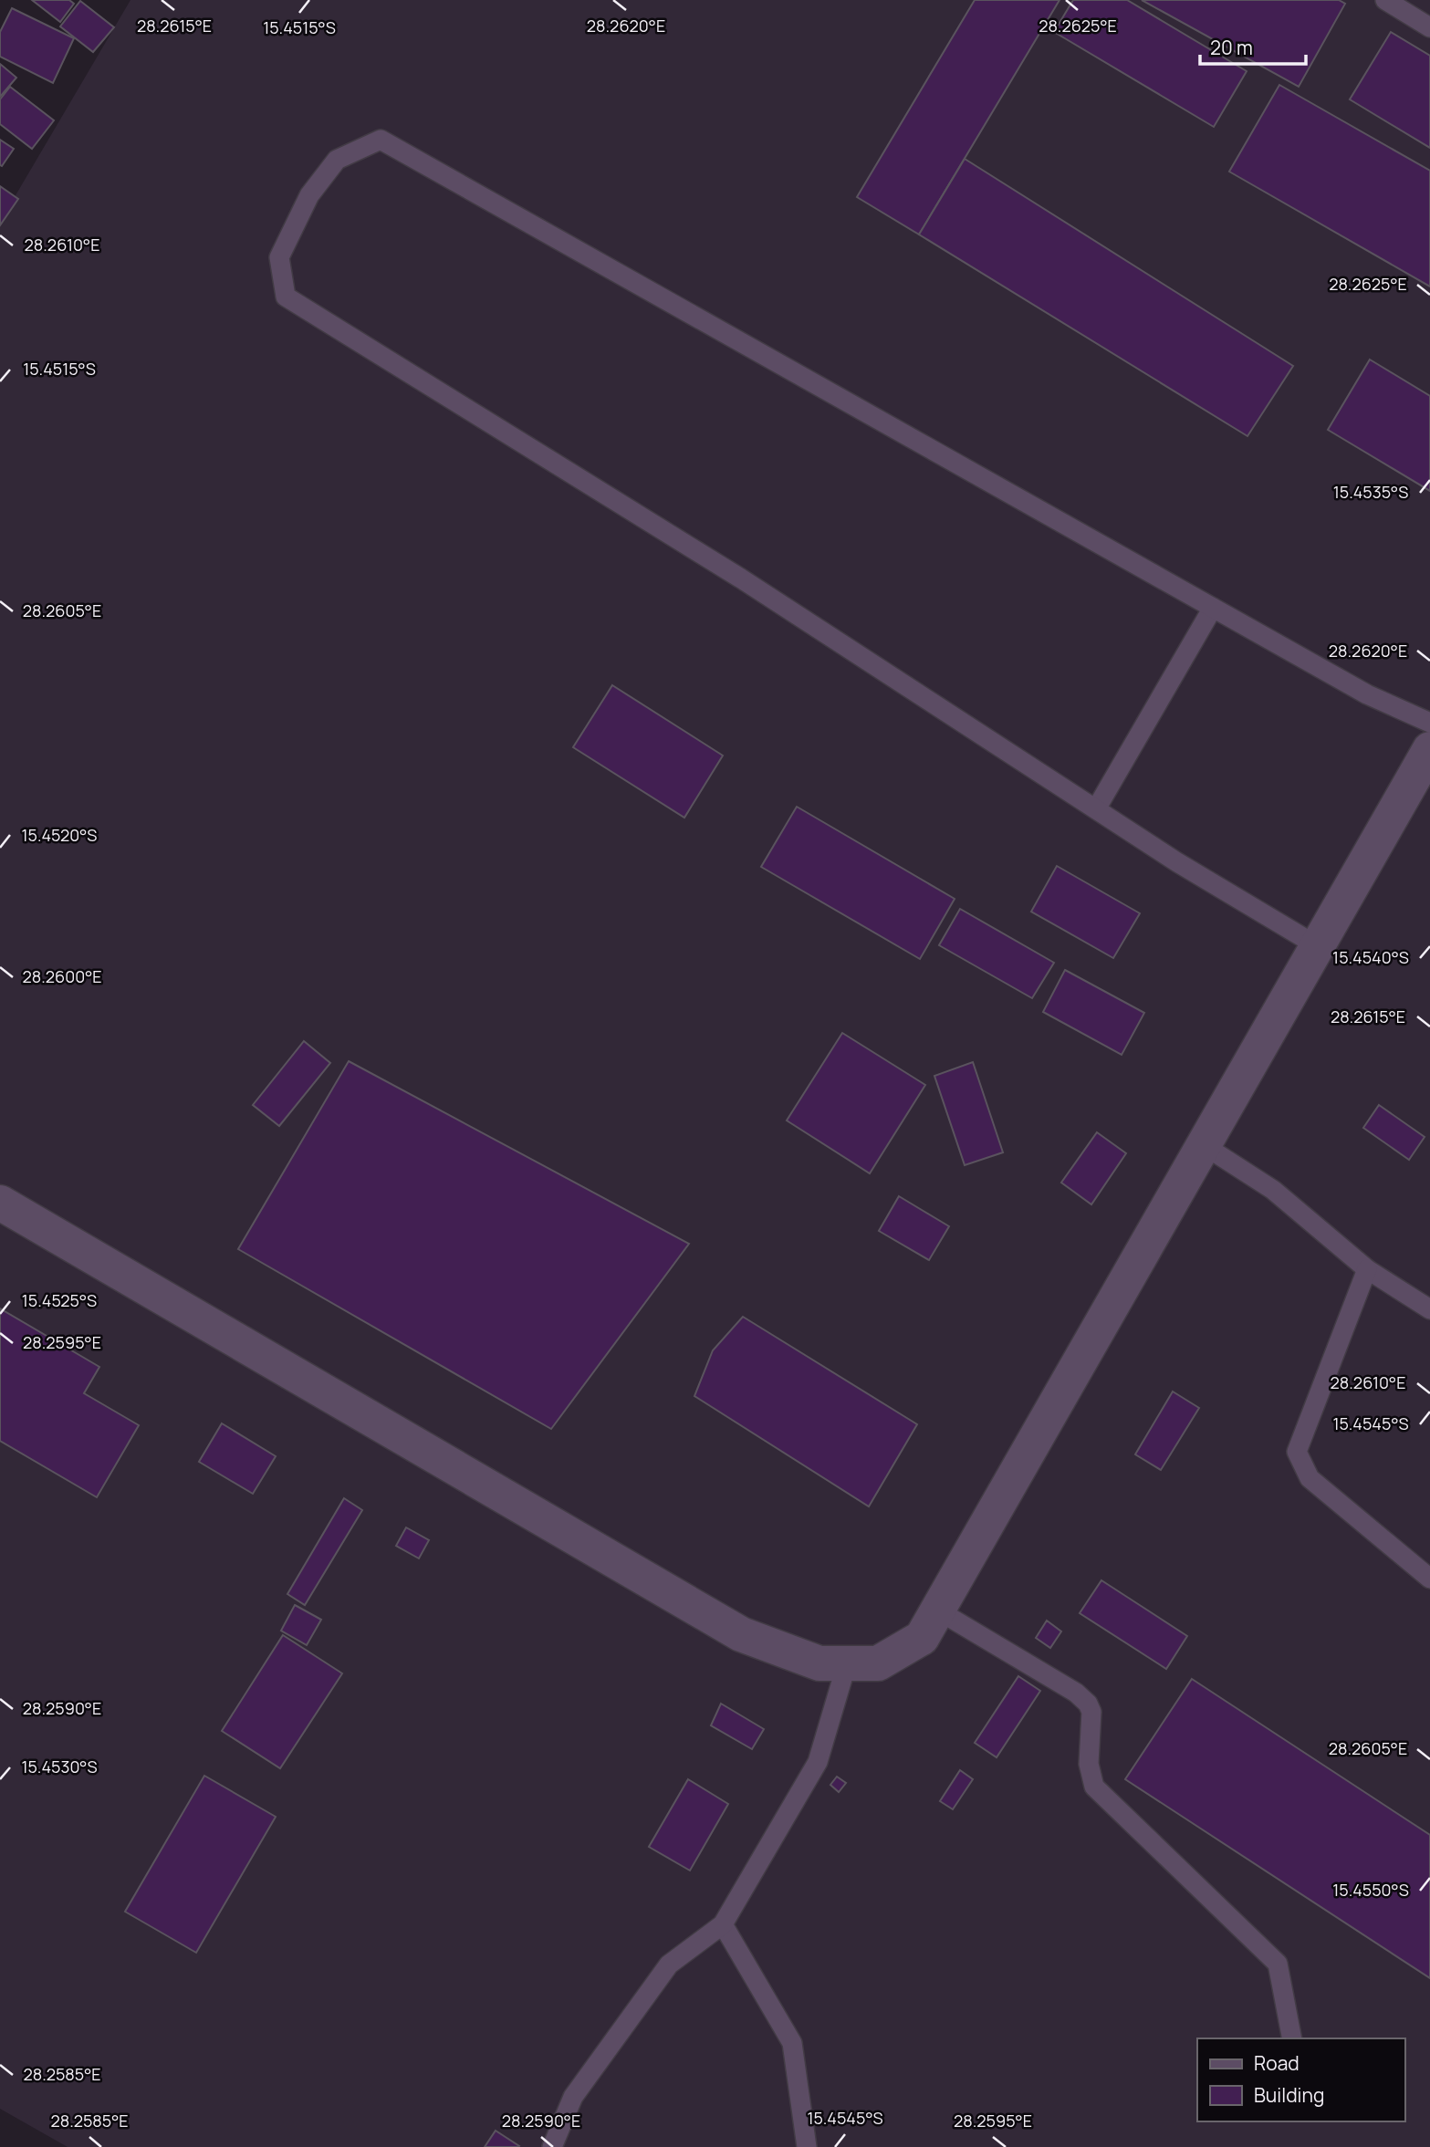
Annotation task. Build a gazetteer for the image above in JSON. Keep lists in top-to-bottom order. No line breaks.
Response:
{"legend":["Road","Building"],"scale_bar":"20 m","coordinates":["28.2625°E","28.2615°E","28.2620°E","15.4515°S","28.2610°E","15.4535°S","28.2605°E","15.4520°S","15.4540°S","28.2600°E","15.4525°S","28.2595°E","15.4545°S","28.2590°E","15.4530°S","15.4550°S","28.2585°E"]}
